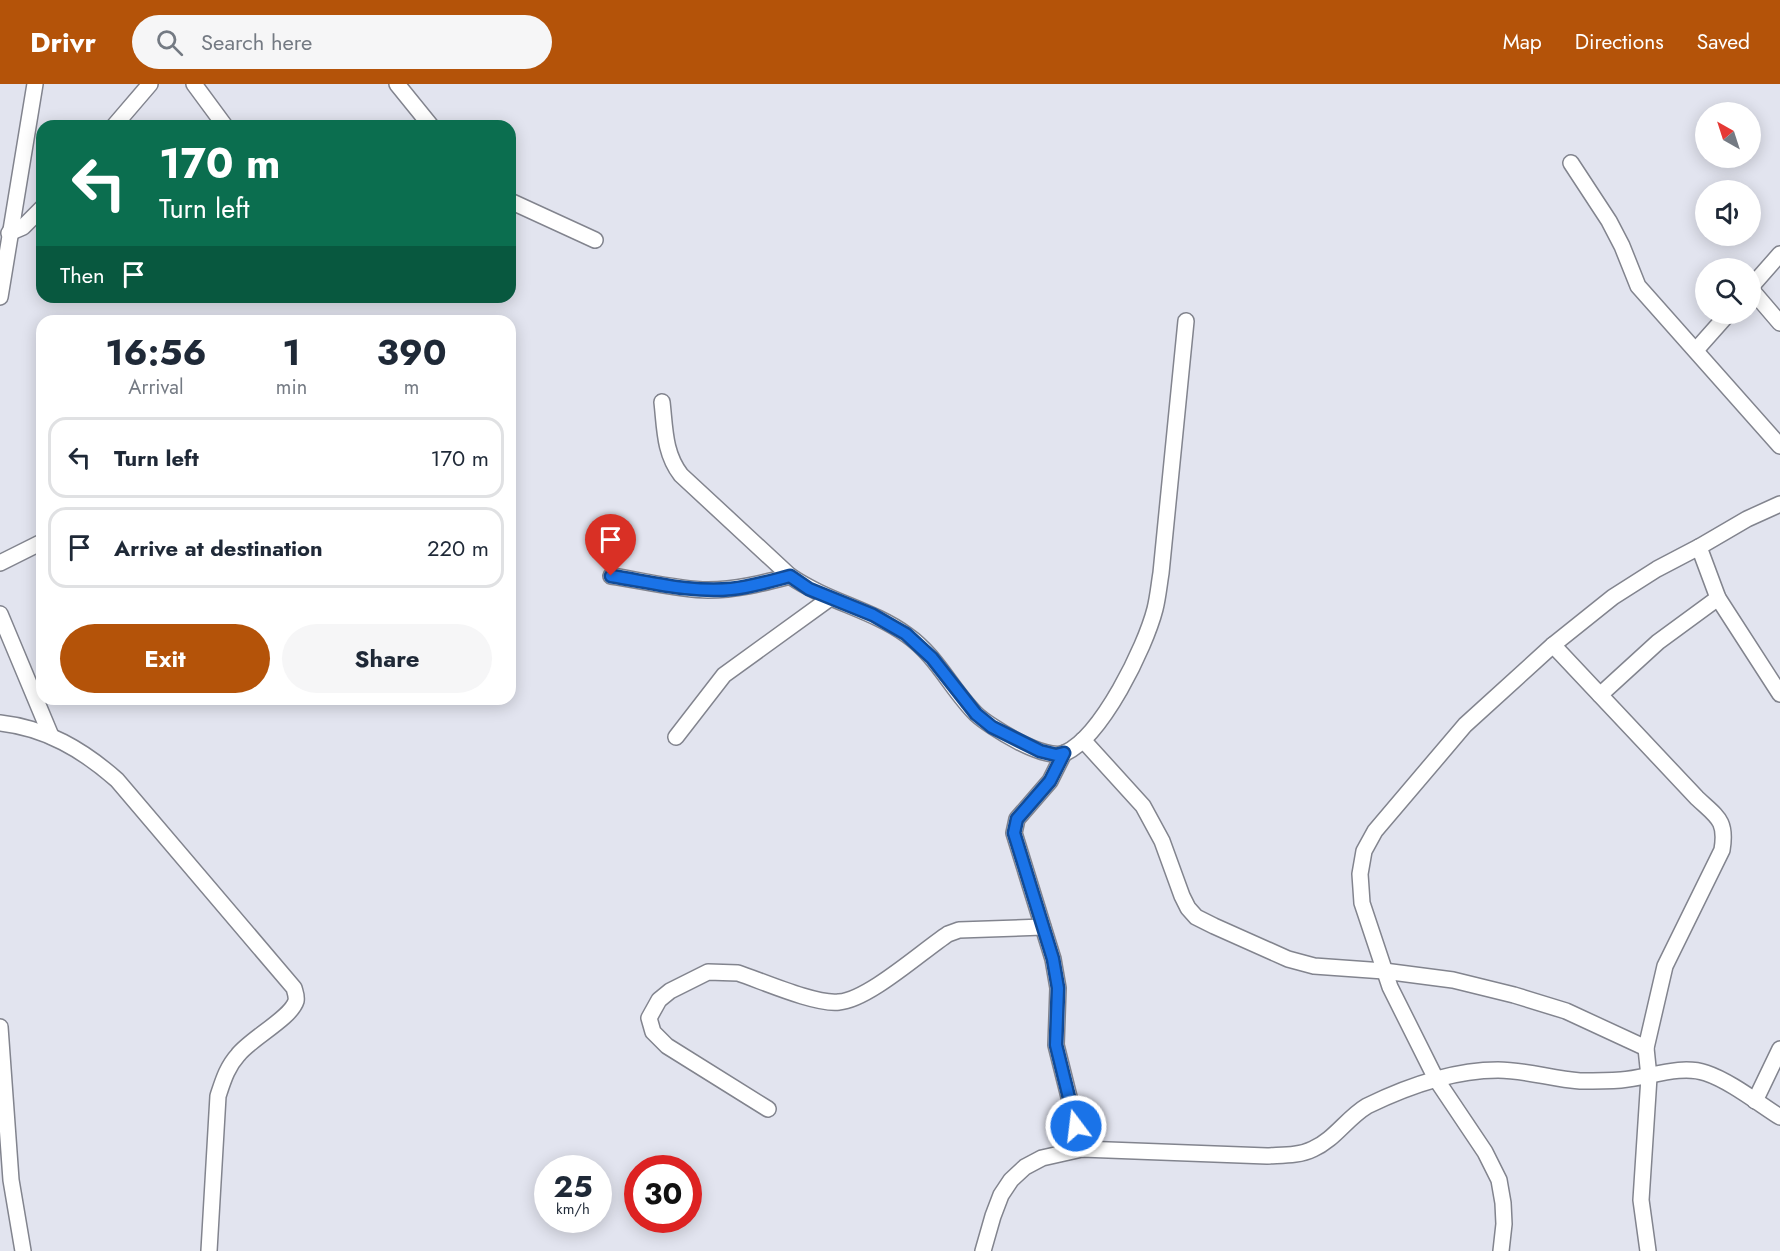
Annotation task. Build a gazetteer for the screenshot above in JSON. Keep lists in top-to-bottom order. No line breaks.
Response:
{"north":"top left","page":{"header":"Drivr","search":"Search here","nav":["Map","Directions","Saved"],"turn":["170 m","Turn left"],"then":"Then","eta":["16:56","Arrival","1","min","390","m"],"list":[{"name":"Turn left","value":"170 m"},{"name":"Arrive at destination","value":"220 m"}],"buttons":["Exit","Share"],"speed":"25 km/h","limit":"30"}}
